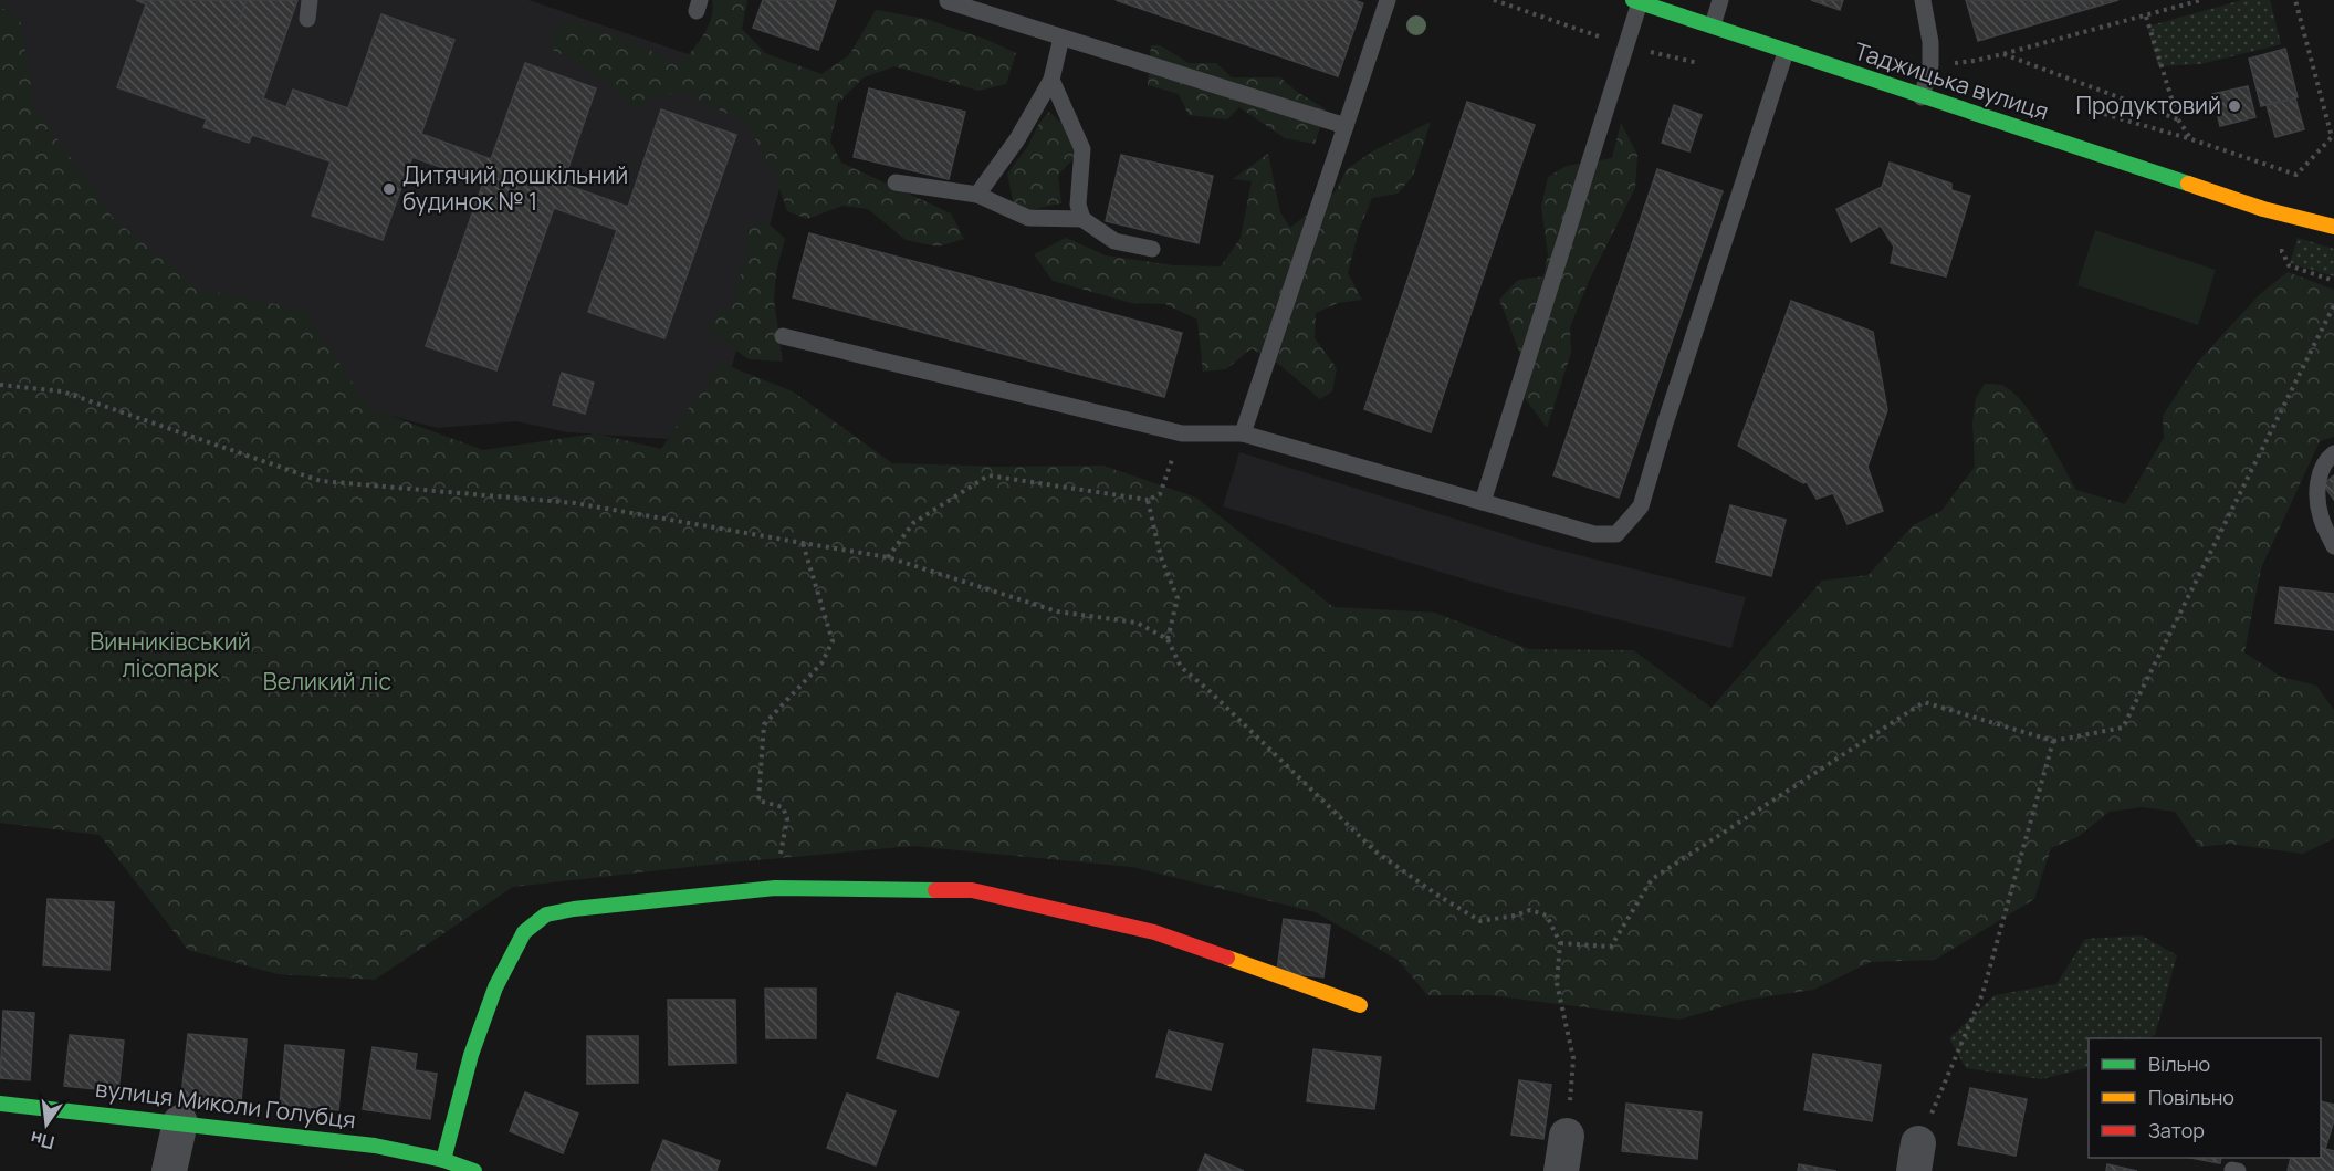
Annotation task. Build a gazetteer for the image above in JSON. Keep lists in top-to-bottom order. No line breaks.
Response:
{"streets":{"street":["Таджицька вулиця","вулиця Миколи Голубця"]},"parks":["Винниківський лісопарк","Великий ліс"],"places":["Продуктовий","Дитячий дошкільний будинок № 1"],"legend":["Вільно","Повільно","Затор"],"north":"bottom"}
